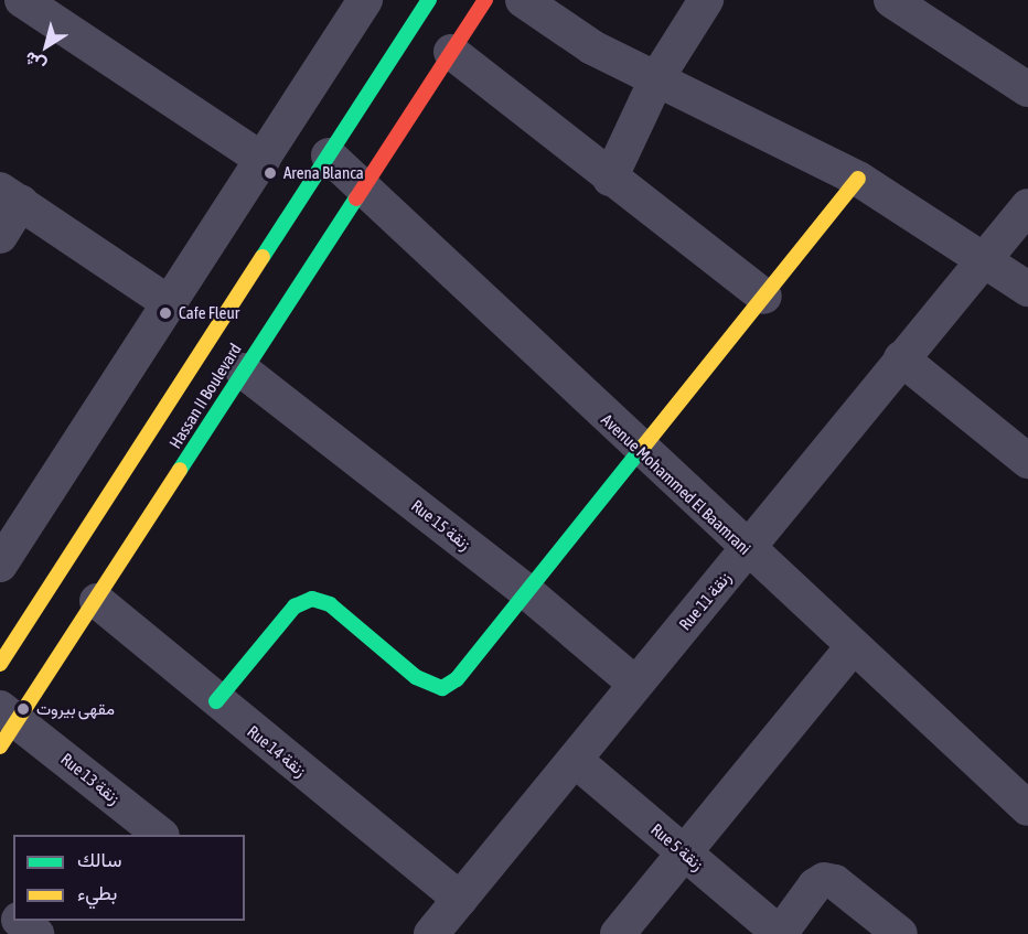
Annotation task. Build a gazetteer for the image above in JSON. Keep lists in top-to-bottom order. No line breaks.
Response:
{"streets":{"main road":["Hassan II Boulevard"],"street":["Avenue Mohammed El Baamrani","Rue 15 زنقة","Rue 11 زنقة","Rue 14 زنقة","Rue 13 زنقة","Rue 5 زنقة"]},"crossings":[["Hassan II Boulevard","Avenue Mohammed El Baamrani"],["Hassan II Boulevard","Rue 15 زنقة"],["Hassan II Boulevard","Rue 14 زنقة"],["Hassan II Boulevard","Rue 13 زنقة"],["Avenue Mohammed El Baamrani","Rue 11 زنقة"],["Rue 15 زنقة","Rue 11 زنقة"],["Rue 11 زنقة","Rue 14 زنقة"],["Rue 11 زنقة","Rue 5 زنقة"]],"places":["Arena Blanca","Cafe Fleur","مقهى بيروت"],"legend":["سالك","بطيء"],"north":"bottom left"}
